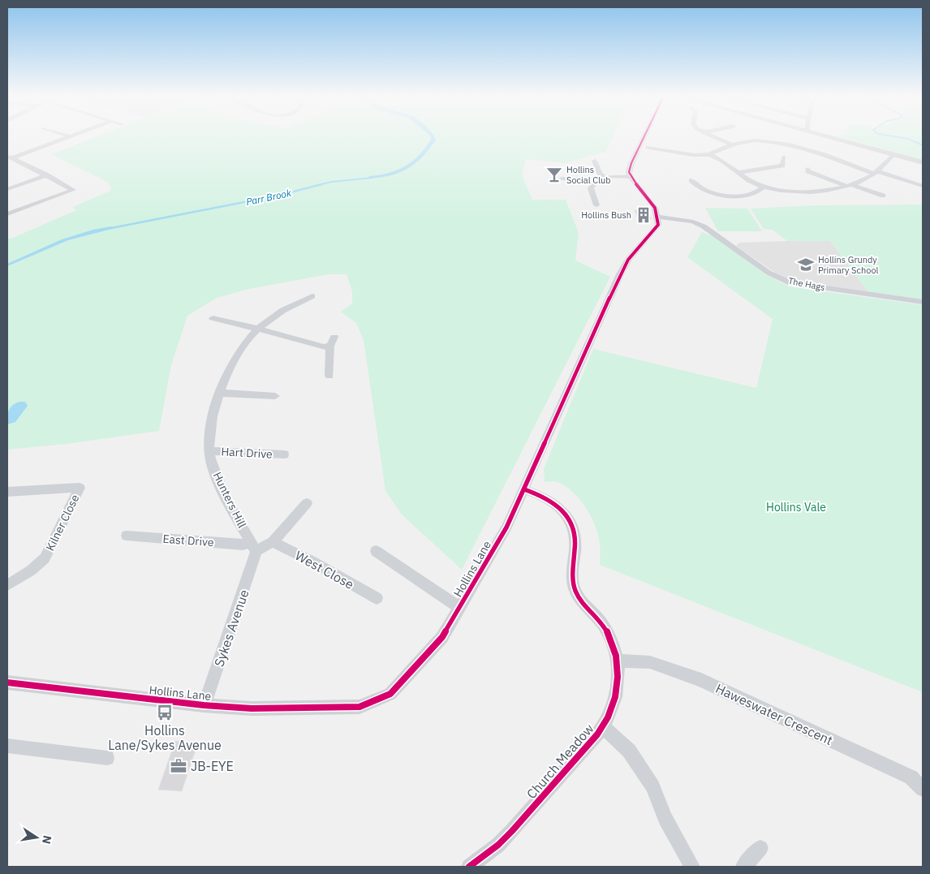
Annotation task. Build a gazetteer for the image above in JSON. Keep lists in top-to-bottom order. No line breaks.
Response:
{"streets":{"street":["The Hags","Hart Drive","Hunters Hill","Kilner Close","East Drive","Hollins Lane","West Close","Sykes Avenue","Haweswater Crescent","Church Meadow"]},"crossings":[["The Hags","Hollins Lane"],["Hart Drive","Hunters Hill"],["Hunters Hill","East Drive"],["Hunters Hill","Sykes Avenue"],["East Drive","Sykes Avenue"],["Hollins Lane","Sykes Avenue"],["Hollins Lane","Church Meadow"],["Haweswater Crescent","Church Meadow"]],"water":["Parr Brook"],"parks":["Hollins Vale"],"places":{"bar":["Hollins Social Club"],"building":["Hollins Bush"],"school or university":["Hollins Grundy Primary School"],"bus stop":["Hollins Lane/Sykes Avenue"],"office":["JB-EYE"]},"north":"right"}
